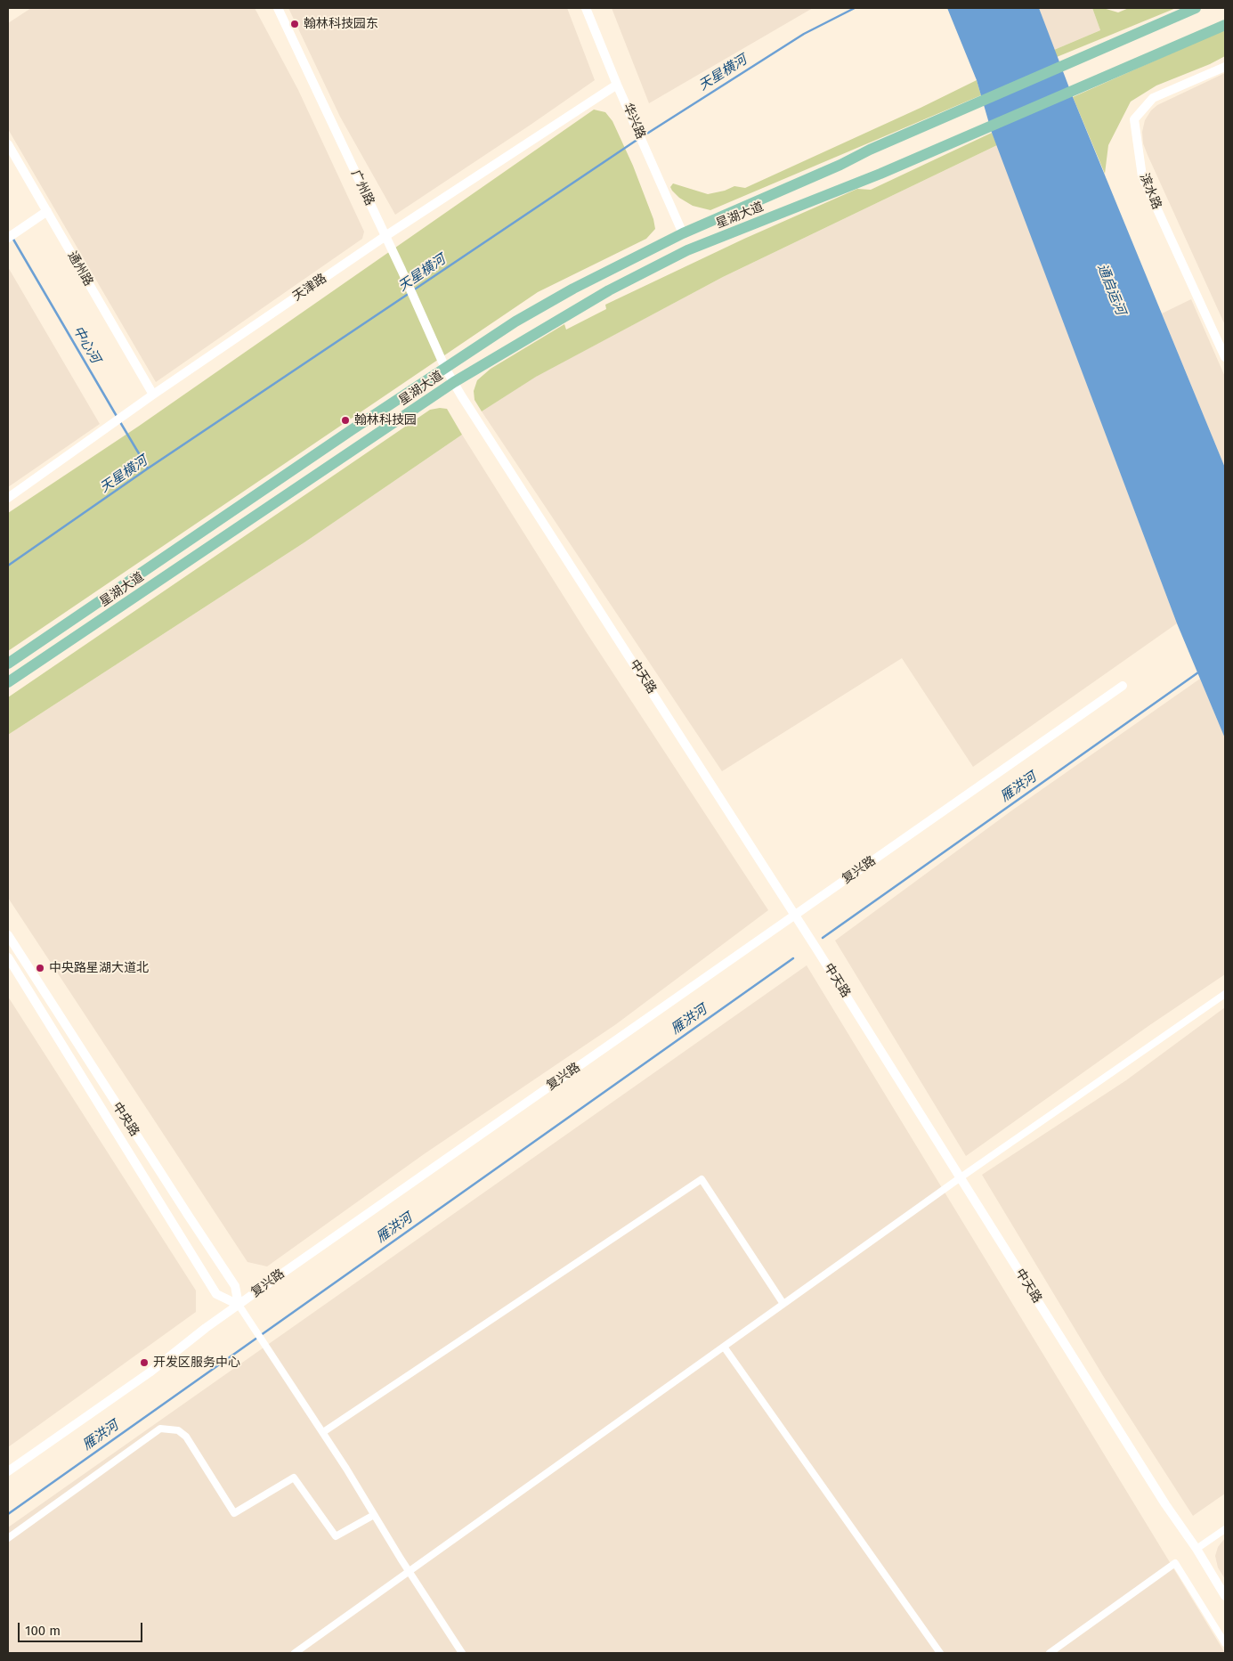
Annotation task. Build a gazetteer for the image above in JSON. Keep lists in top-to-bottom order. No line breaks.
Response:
{"streets":{"main road":["星湖大道"],"street":["华兴路","广州路","滨水路","通州路","天津路","中天路","复兴路","中央路"]},"crossings":[["华兴路","星湖大道"],["华兴路","天津路"],["广州路","星湖大道"],["广州路","天津路"],["广州路","中天路"],["星湖大道","中天路"],["通州路","天津路"],["中天路","复兴路"],["复兴路","中央路"]],"water":["天星横河","通启运河","中心河","雁洪河"],"places":["翰林科技园东","翰林科技园","中央路星湖大道北","开发区服务中心"],"scale_bar":"100 m"}
